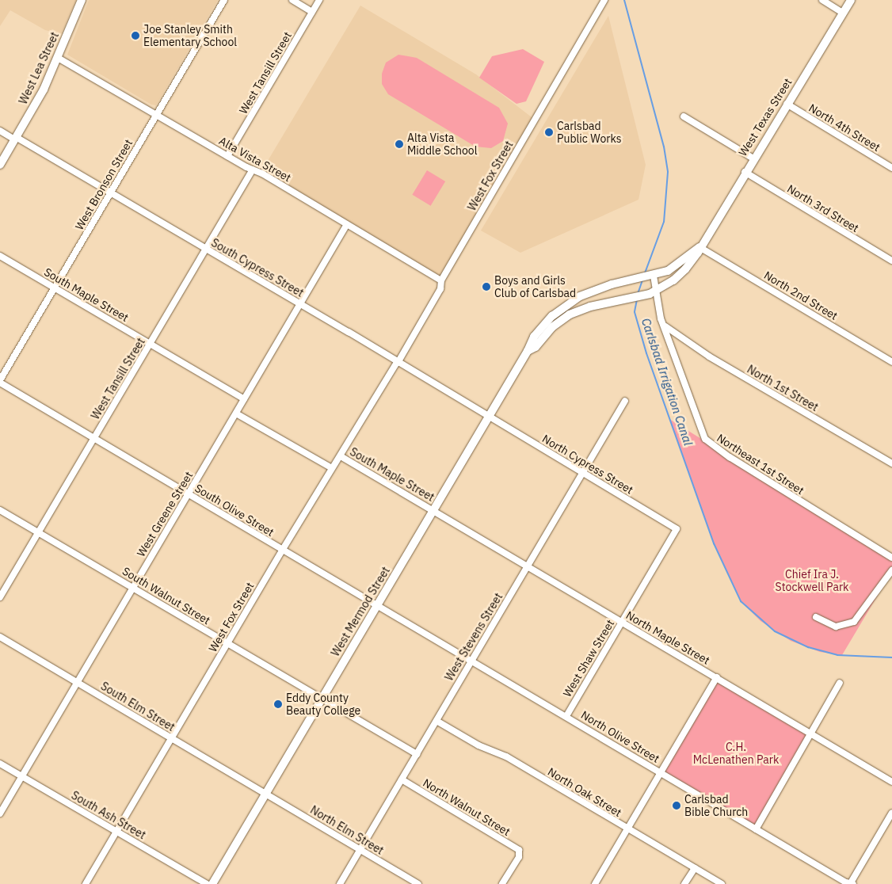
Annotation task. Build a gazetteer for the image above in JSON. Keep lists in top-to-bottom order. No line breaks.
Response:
{"streets":{"street":["West Lea Street","West Tansill Street","West Texas Street","North 4th Street","Alta Vista Street","West Fox Street","West Bronson Street","North 3rd Street","South Cypress Street","South Maple Street","North 2nd Street","North 1st Street","North Cypress Street","Northeast 1st Street","South Olive Street","West Greene Street","South Walnut Street","West Mermod Street","West Stevens Street","North Maple Street","West Shaw Street","South Elm Street","North Olive Street","North Oak Street","North Walnut Street","South Ash Street","North Elm Street"]},"crossings":[["West Lea Street","Alta Vista Street"],["West Lea Street","South Cypress Street"],["West Tansill Street","Alta Vista Street"],["West Tansill Street","South Cypress Street"],["West Tansill Street","South Maple Street"],["West Tansill Street","South Olive Street"],["West Tansill Street","South Walnut Street"],["West Texas Street","North 4th Street"],["West Texas Street","North 3rd Street"],["West Texas Street","North 2nd Street"],["West Texas Street","Northeast 1st Street"],["West Texas Street","West Mermod Street"],["Alta Vista Street","West Fox Street"],["Alta Vista Street","West Bronson Street"],["Alta Vista Street","West Greene Street"],["West Fox Street","South Cypress Street"],["West Fox Street","South Maple Street"],["West Fox Street","South Olive Street"],["West Fox Street","South Walnut Street"],["West Fox Street","South Elm Street"],["West Fox Street","South Ash Street"],["West Bronson Street","South Cypress Street"],["West Bronson Street","South Maple Street"],["West Bronson Street","South Olive Street"],["South Cypress Street","North Cypress Street"],["South Cypress Street","West Greene Street"],["South Cypress Street","West Mermod Street"],["South Maple Street","West Greene Street"],["South Maple Street","West Mermod Street"],["South Maple Street","North Maple Street"],["North 1st Street","Northeast 1st Street"],["North Cypress Street","West Mermod Street"],["North Cypress Street","West Stevens Street"],["North Cypress Street","West Shaw Street"],["South Olive Street","West Greene Street"],["South Olive Street","West Mermod Street"],["South Olive Street","North Olive Street"],["West Greene Street","South Walnut Street"],["West Greene Street","South Elm Street"],["West Greene Street","South Ash Street"],["South Walnut Street","West Mermod Street"],["West Mermod Street","North Maple Street"],["West Mermod Street","South Elm Street"],["West Mermod Street","North Olive Street"],["West Mermod Street","North Elm Street"],["West Stevens Street","North Maple Street"],["West Stevens Street","North Olive Street"],["West Stevens Street","North Oak Street"],["West Stevens Street","North Walnut Street"],["West Stevens Street","North Elm Street"],["North Maple Street","West Shaw Street"],["West Shaw Street","North Olive Street"],["South Elm Street","North Elm Street"]],"water":["Carlsbad Irrigation Canal"],"parks":["Chief Ira J. Stockwell Park","C.H. McLenathen Park"],"places":["Joe Stanley Smith Elementary School","Carlsbad Public Works","Alta Vista Middle School","Boys and Girls Club of Carlsbad","Eddy County Beauty College","Carlsbad Bible Church"]}
